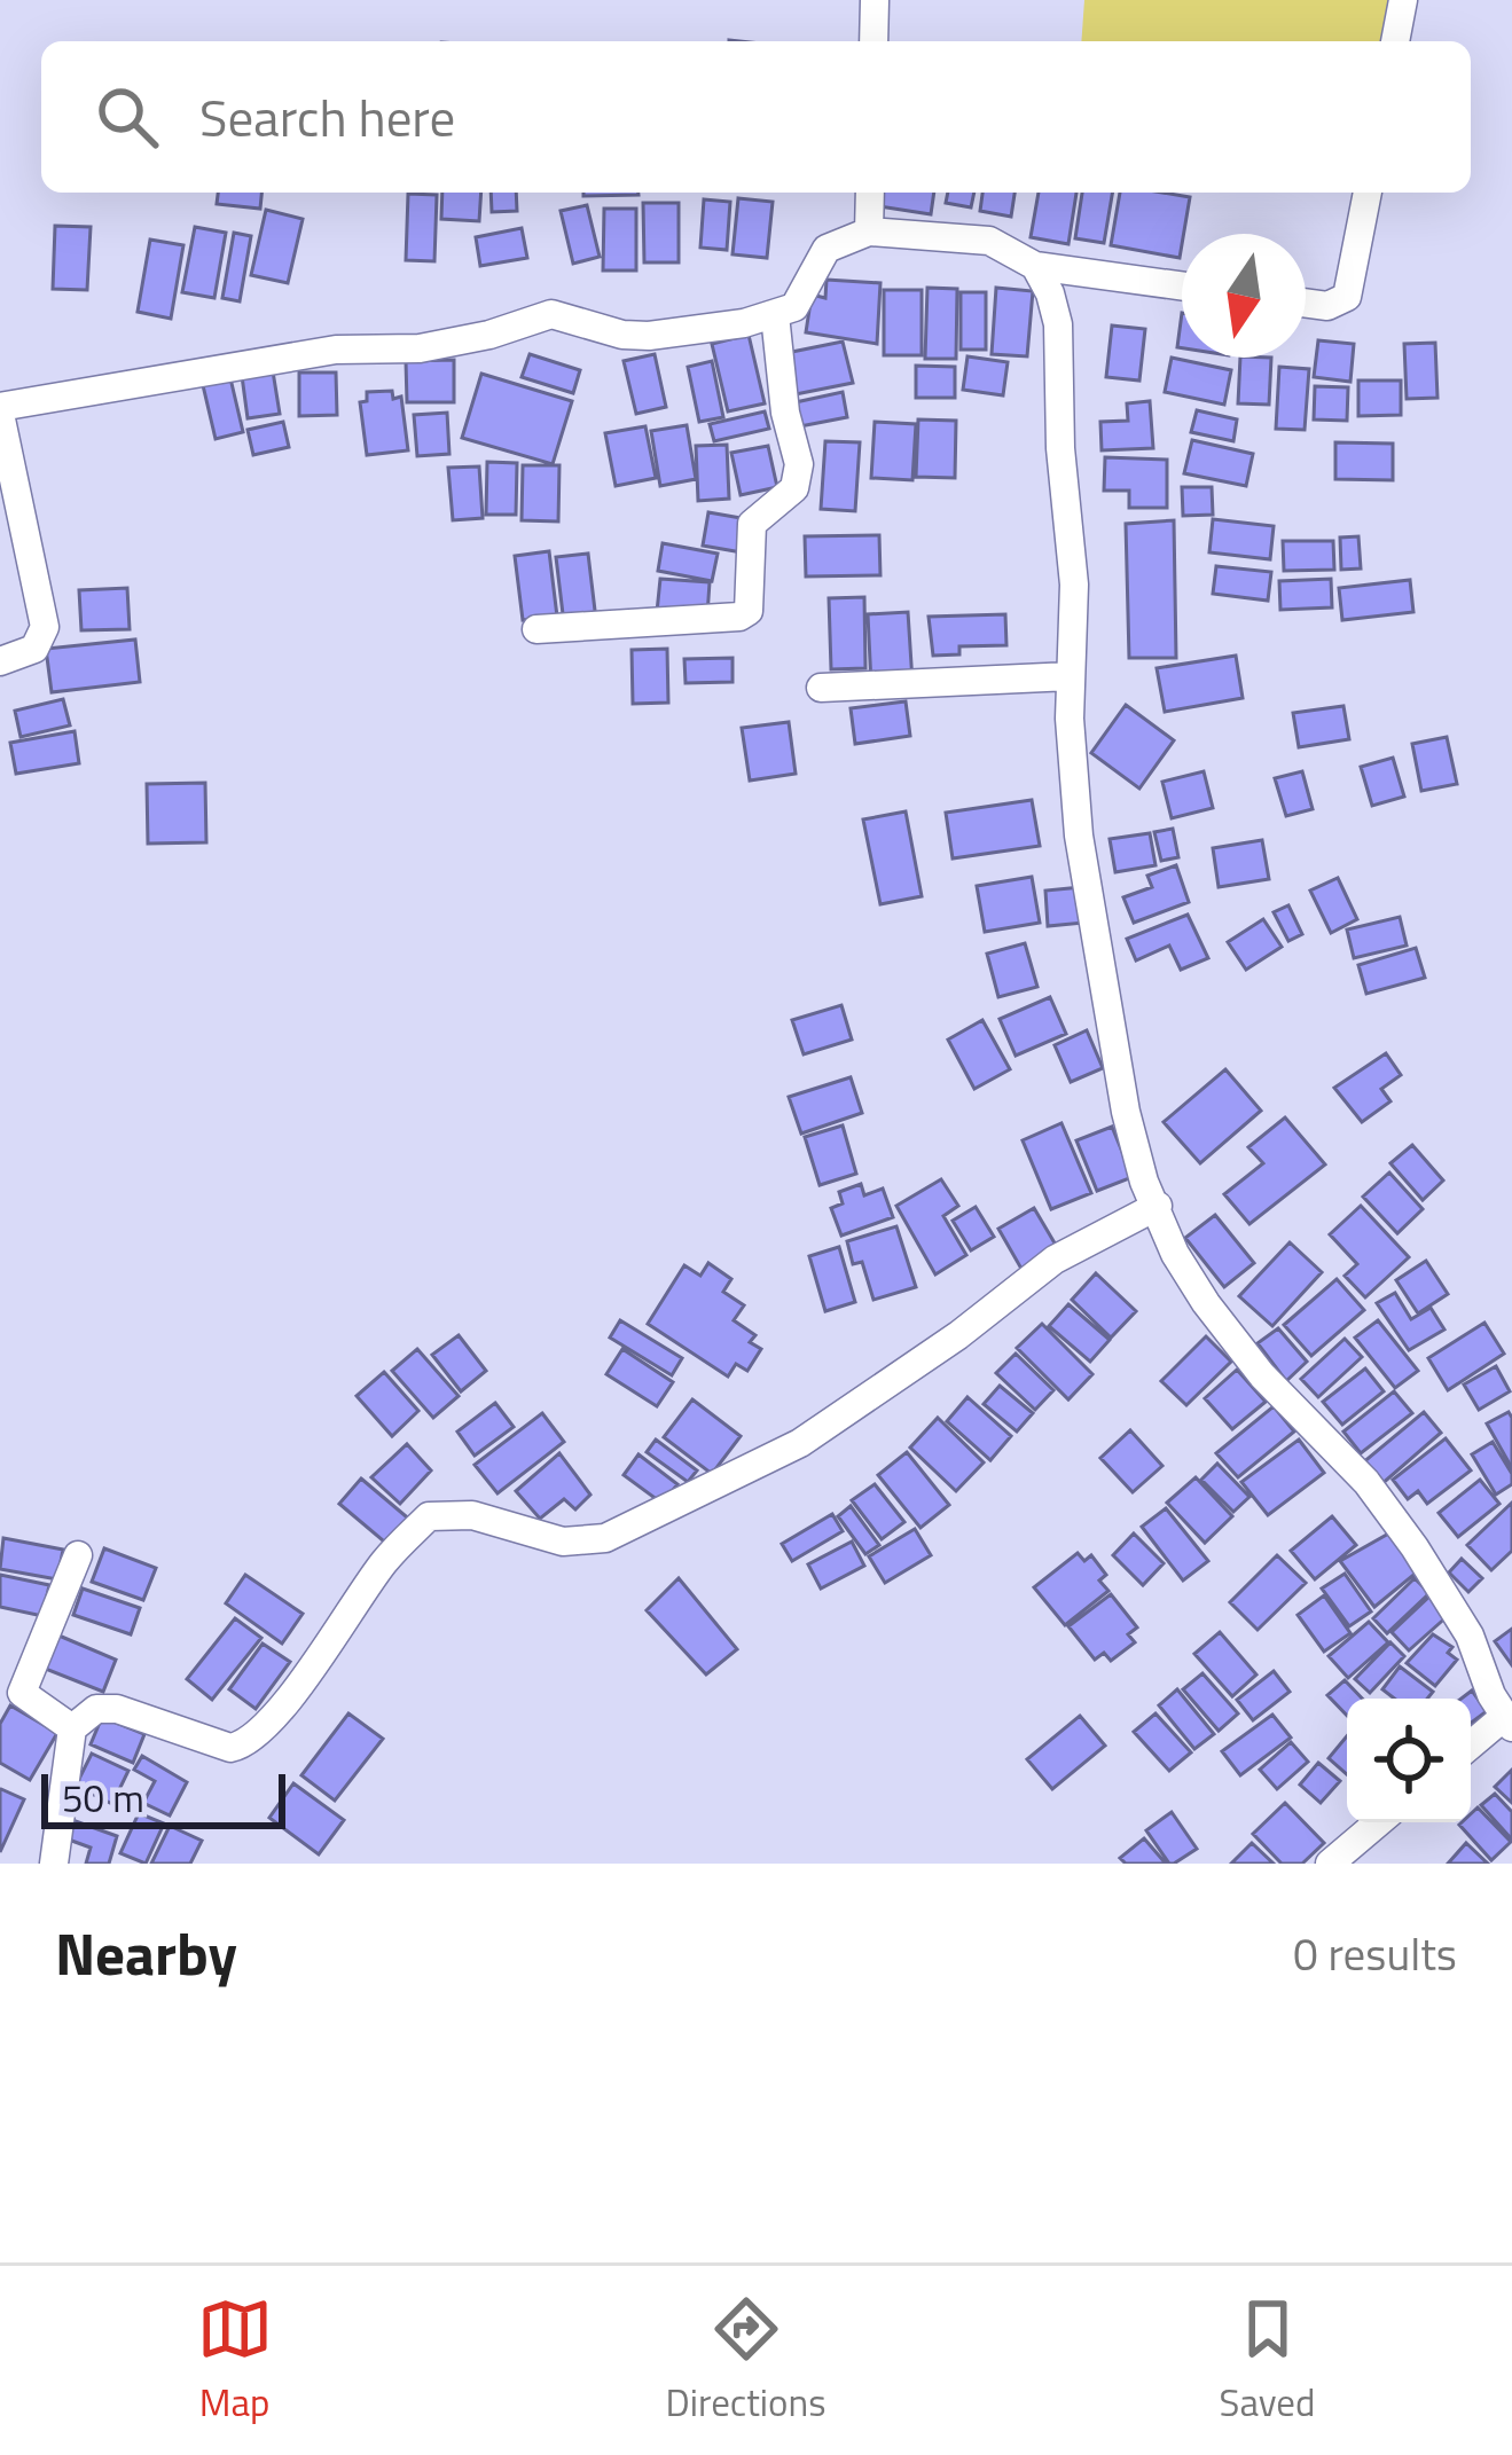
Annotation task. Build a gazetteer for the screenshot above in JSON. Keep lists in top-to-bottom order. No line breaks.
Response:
{"scale_bar":"50 m","north":"bottom","page":{"search":"Search here","scale":"50 m","heading":["Nearby","0 results"],"nav":["Map","Directions","Saved"]}}
